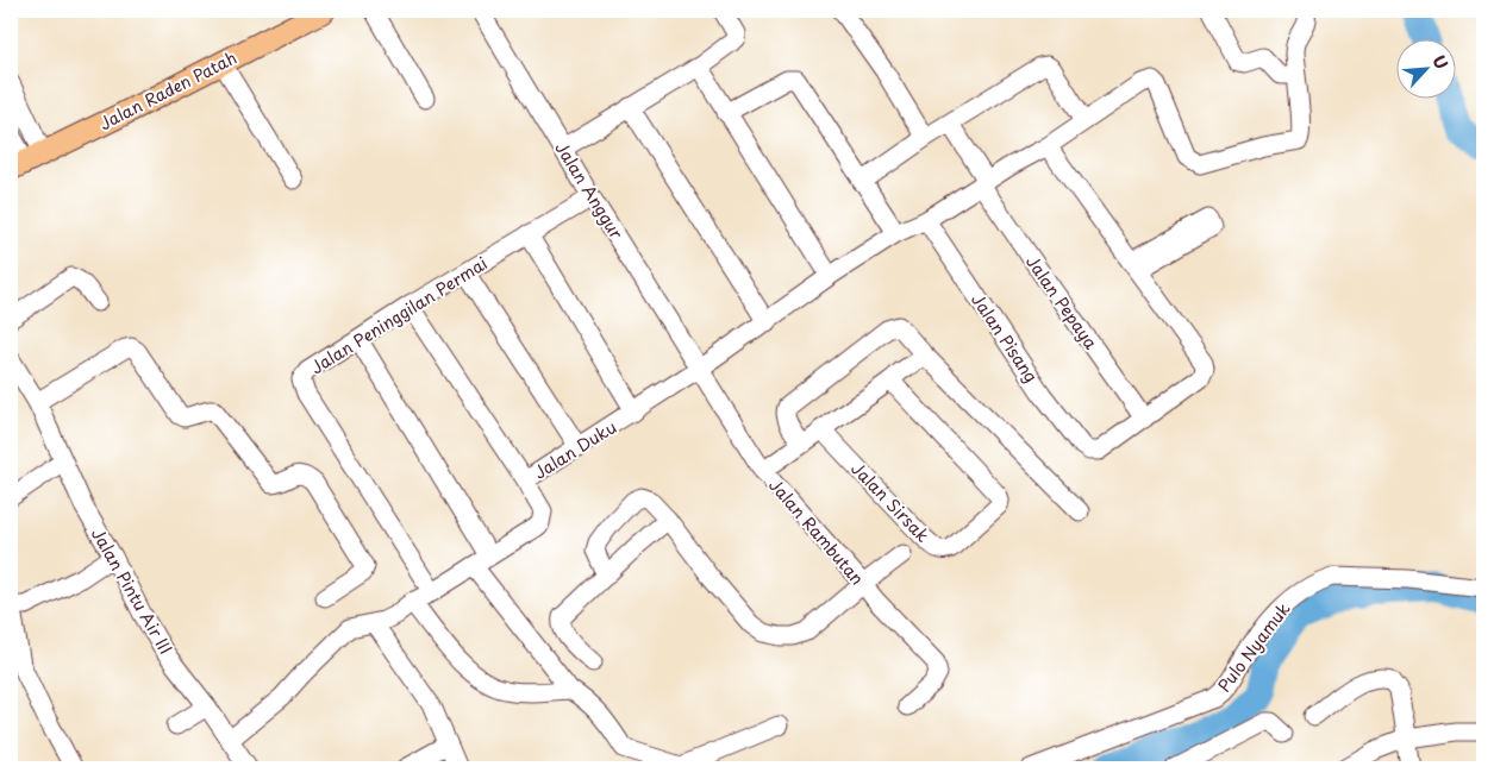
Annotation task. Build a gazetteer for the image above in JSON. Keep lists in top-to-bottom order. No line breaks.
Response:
{"streets":{"main road":["Jalan Raden Patah"],"street":["Jalan Anggur","Jalan Pepaya","Jalan Peninggilan Permai","Jalan Pisang","Jalan Duku","Jalan Sirsak","Jalan Rambutan","Jalan Pintu Air III","Pulo Nyamuk"]},"crossings":[["Jalan Anggur","Jalan Peninggilan Permai"],["Jalan Anggur","Jalan Duku"],["Jalan Anggur","Jalan Rambutan"],["Jalan Pepaya","Jalan Pisang"],["Jalan Peninggilan Permai","Jalan Duku"],["Jalan Duku","Jalan Rambutan"],["Jalan Duku","Jalan Pintu Air III"]],"north":"top right"}
